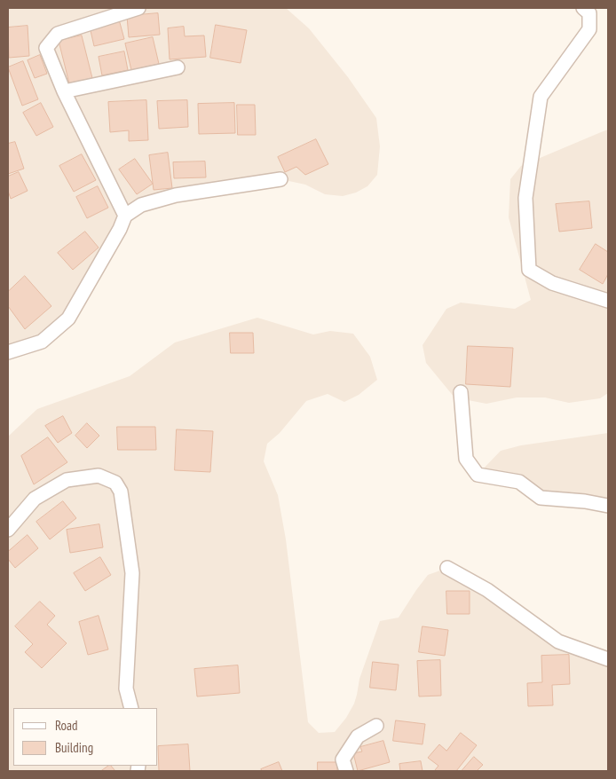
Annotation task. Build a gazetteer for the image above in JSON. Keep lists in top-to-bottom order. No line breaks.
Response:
{"legend":["Road","Building"]}
